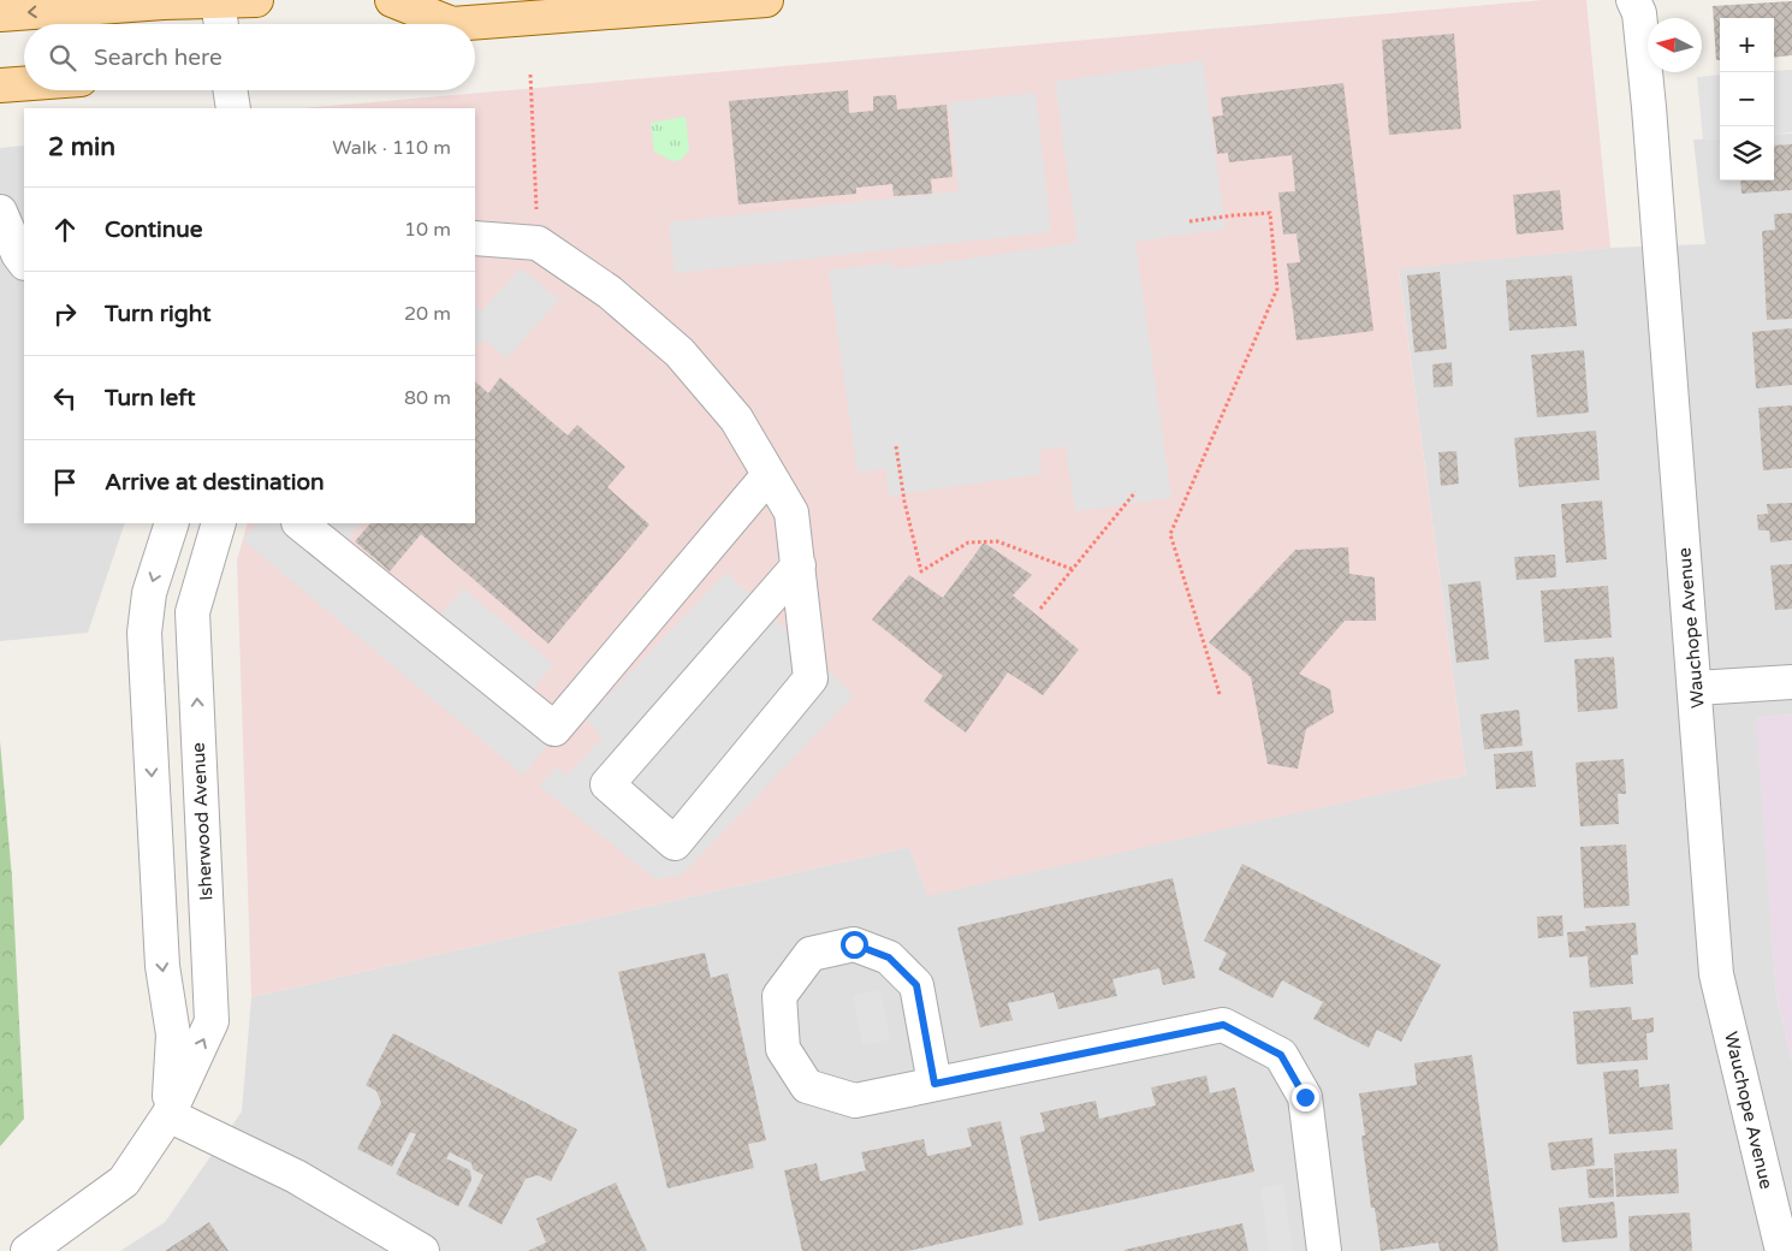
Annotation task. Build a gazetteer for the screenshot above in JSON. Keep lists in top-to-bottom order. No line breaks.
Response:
{"streets":{"street":["Wauchope Avenue","Isherwood Avenue"]},"north":"left","page":{"map_buttons":["+","−"],"search":"Search here","heading":["2 min","Walk · 110 m"],"list":[["Continue","10 m"],["Turn right","20 m"],["Turn left","80 m"],"Arrive at destination"]}}
